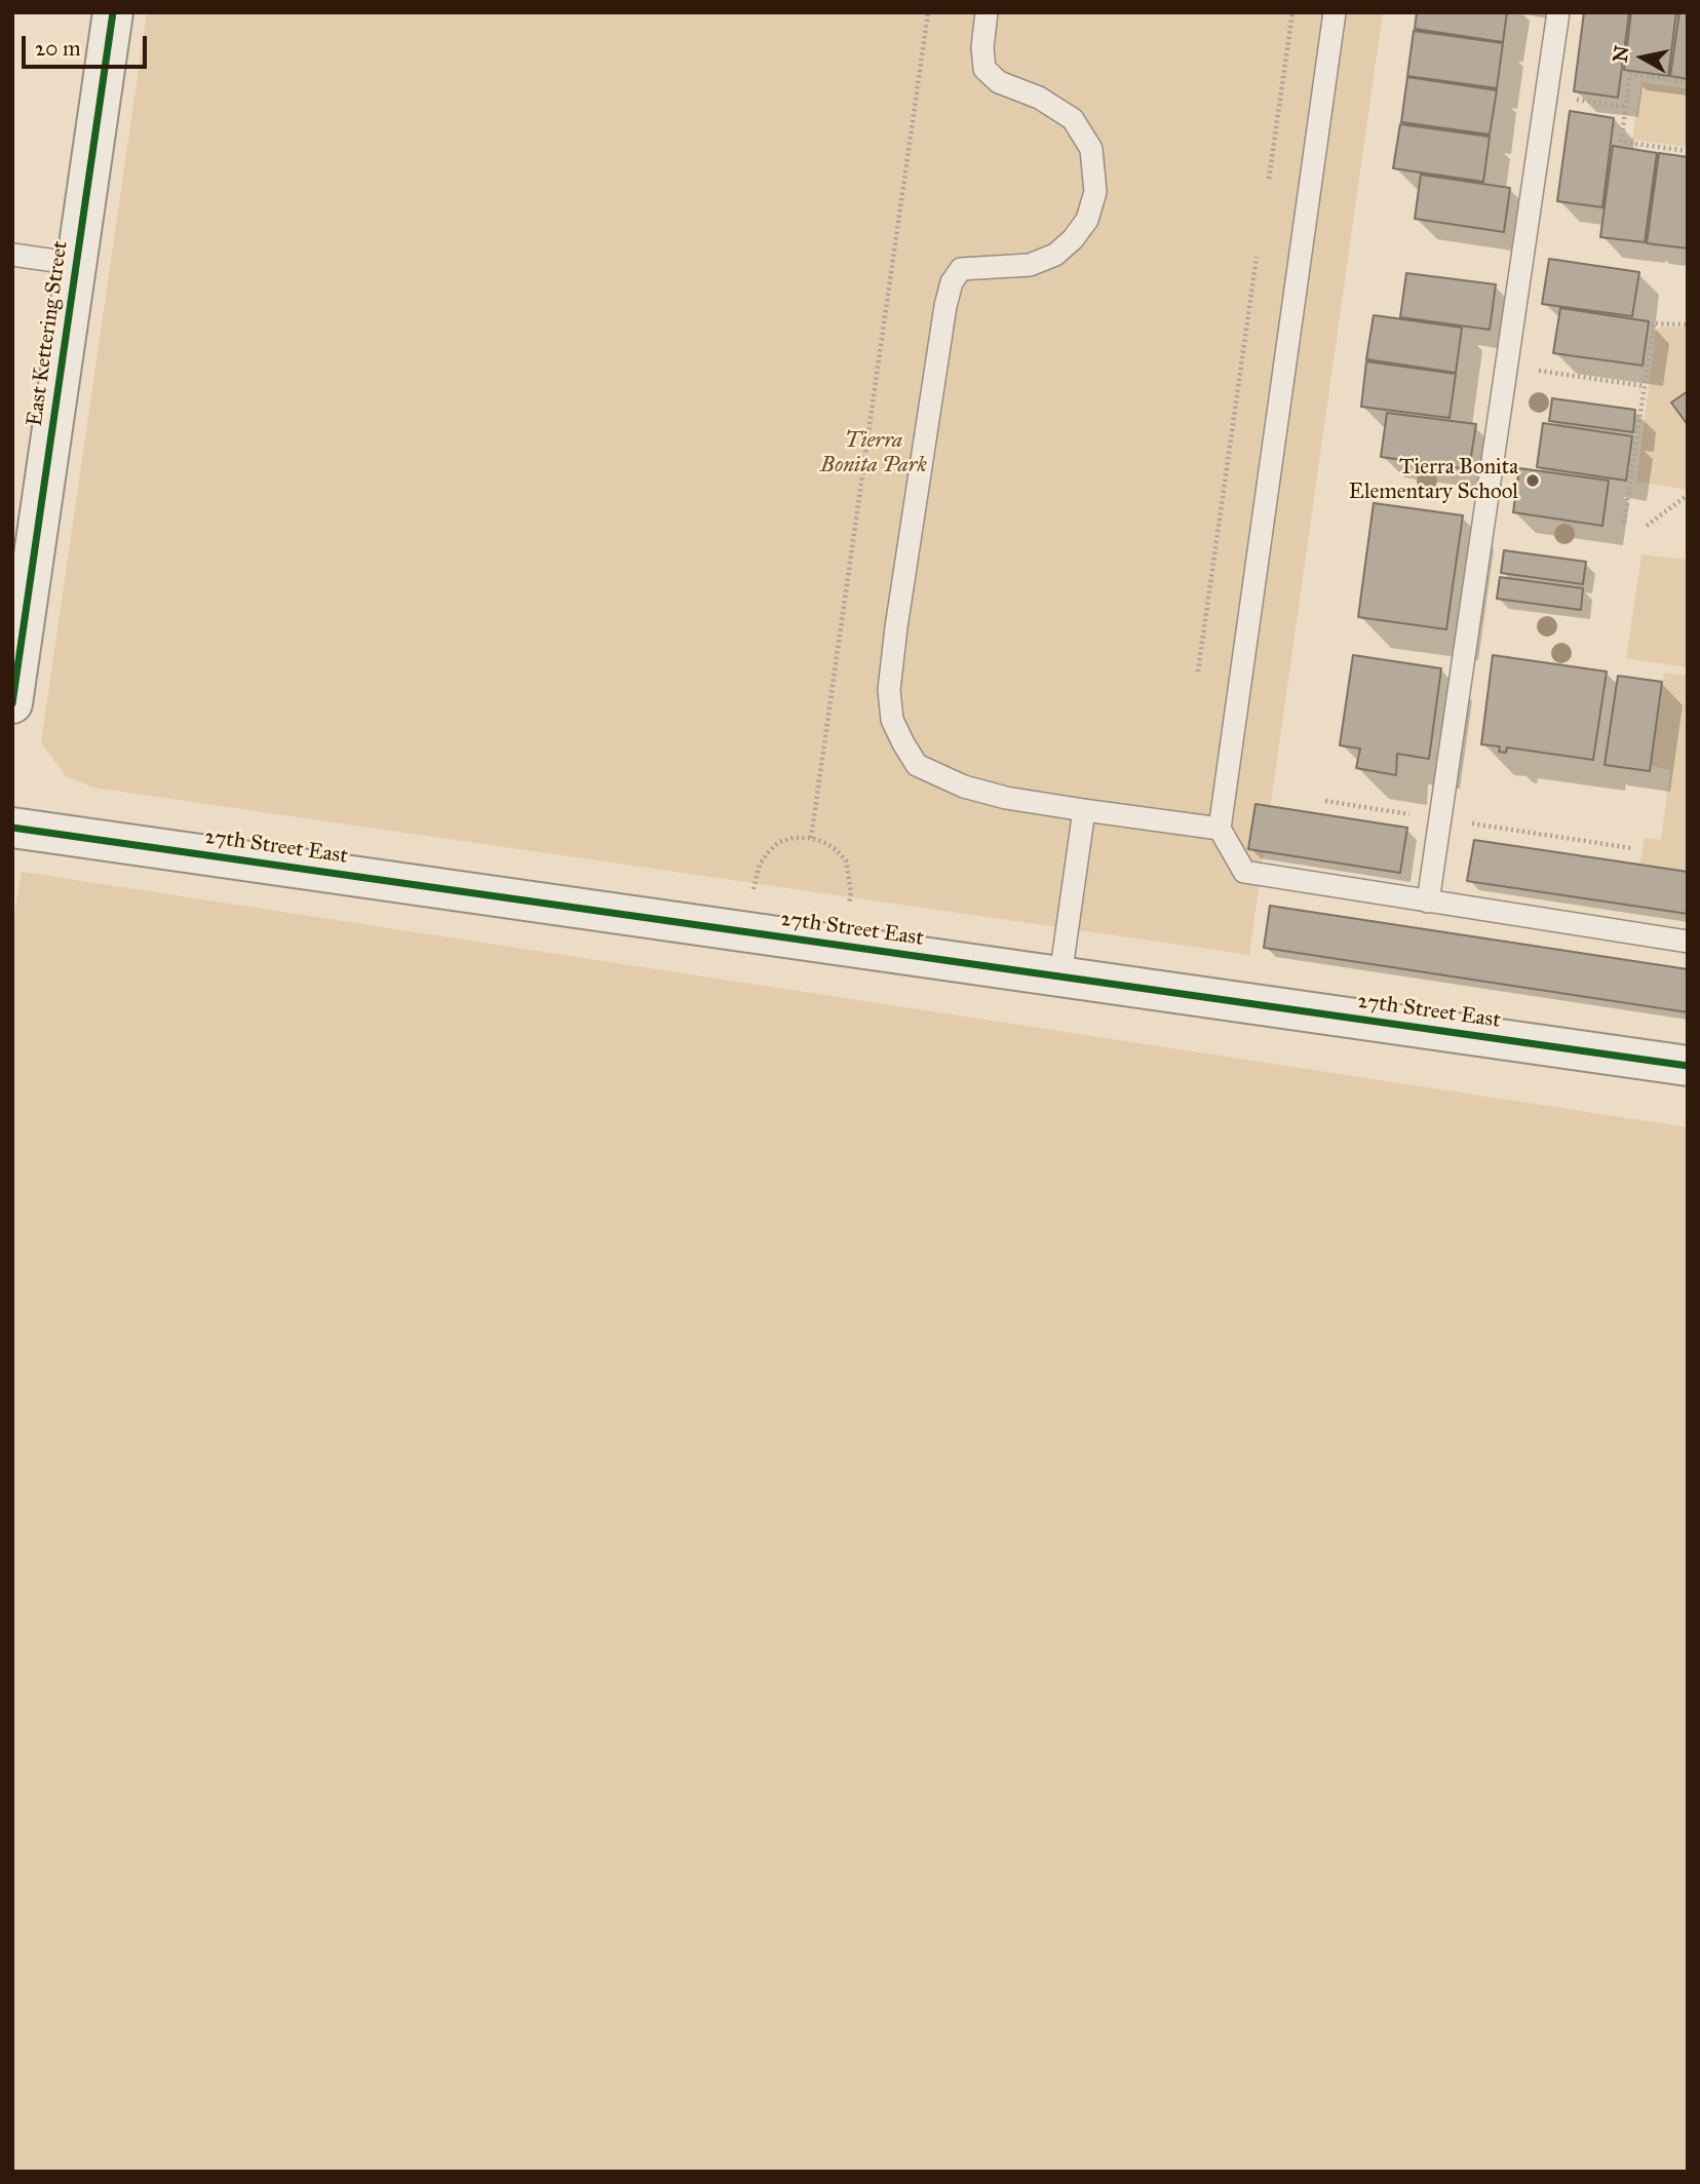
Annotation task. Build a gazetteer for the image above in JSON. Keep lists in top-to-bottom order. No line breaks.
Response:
{"streets":{"street":["East Kettering Street","27th Street East"]},"parks":["Tierra Bonita Park"],"places":["Tierra Bonita Elementary School"],"scale_bar":"20 m","north":"left"}
